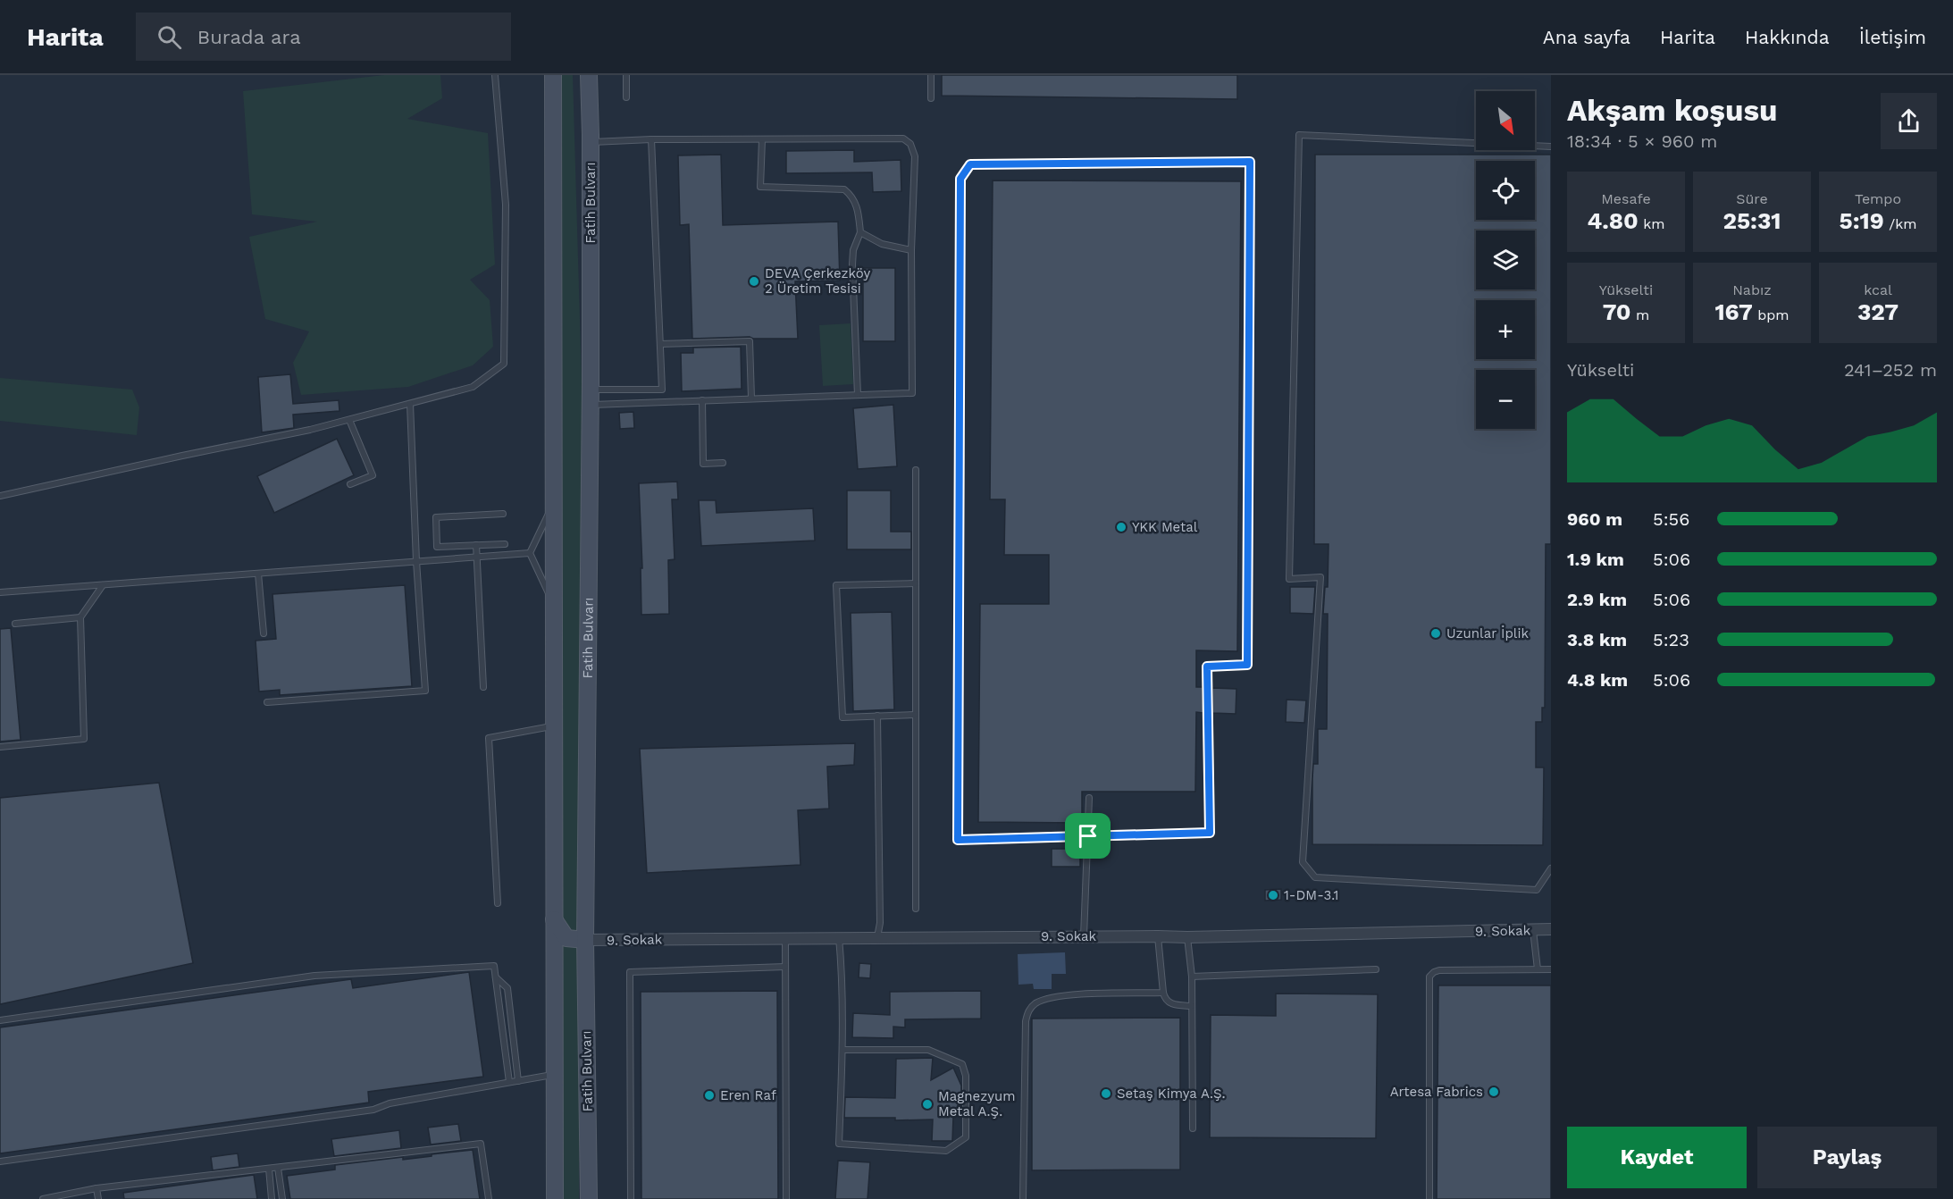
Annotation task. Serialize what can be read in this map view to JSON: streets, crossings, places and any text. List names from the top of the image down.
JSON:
{
  "streets": {
    "main road": ["Fatih Bulvarı"],
    "street": ["9. Sokak"]
  },
  "crossings": [
    ["Fatih Bulvarı", "9. Sokak"]
  ],
  "places": [
    "DEVA Çerkezköy 2 Üretim Tesisi",
    "YKK Metal",
    "Uzunlar İplik",
    "1-DM-3.1",
    "Artesa Fabrics",
    "Setaş Kimya A.Ş.",
    "Eren Raf",
    "Magnezyum Metal A.Ş."
  ],
  "north": "bottom right",
  "page": {
    "header": "Harita",
    "search": "Burada ara",
    "nav": [
      "Ana sayfa",
      "Harita",
      "Hakkında",
      "İletişim"
    ],
    "heading": ["Akşam koşusu", "18:34 · 5 × 960 m"],
    "map_buttons": ["+", "−"],
    "stats": [
      ["Mesafe", "4.80 km"],
      ["Süre", "25:31"],
      ["Tempo", "5:19 /km"],
      ["Yükselti", "70 m"],
      ["Nabız", "167 bpm"],
      ["kcal", "327"]
    ],
    "chart": ["Yükselti", "241–252 m"],
    "list": [
      {
        "name": "960 m",
        "note": "5:56"
      },
      {
        "name": "1.9 km",
        "note": "5:06"
      },
      {
        "name": "2.9 km",
        "note": "5:06"
      },
      {
        "name": "3.8 km",
        "note": "5:23"
      },
      {
        "name": "4.8 km",
        "note": "5:06"
      }
    ],
    "buttons": ["Kaydet", "Paylaş"]
  }
}
